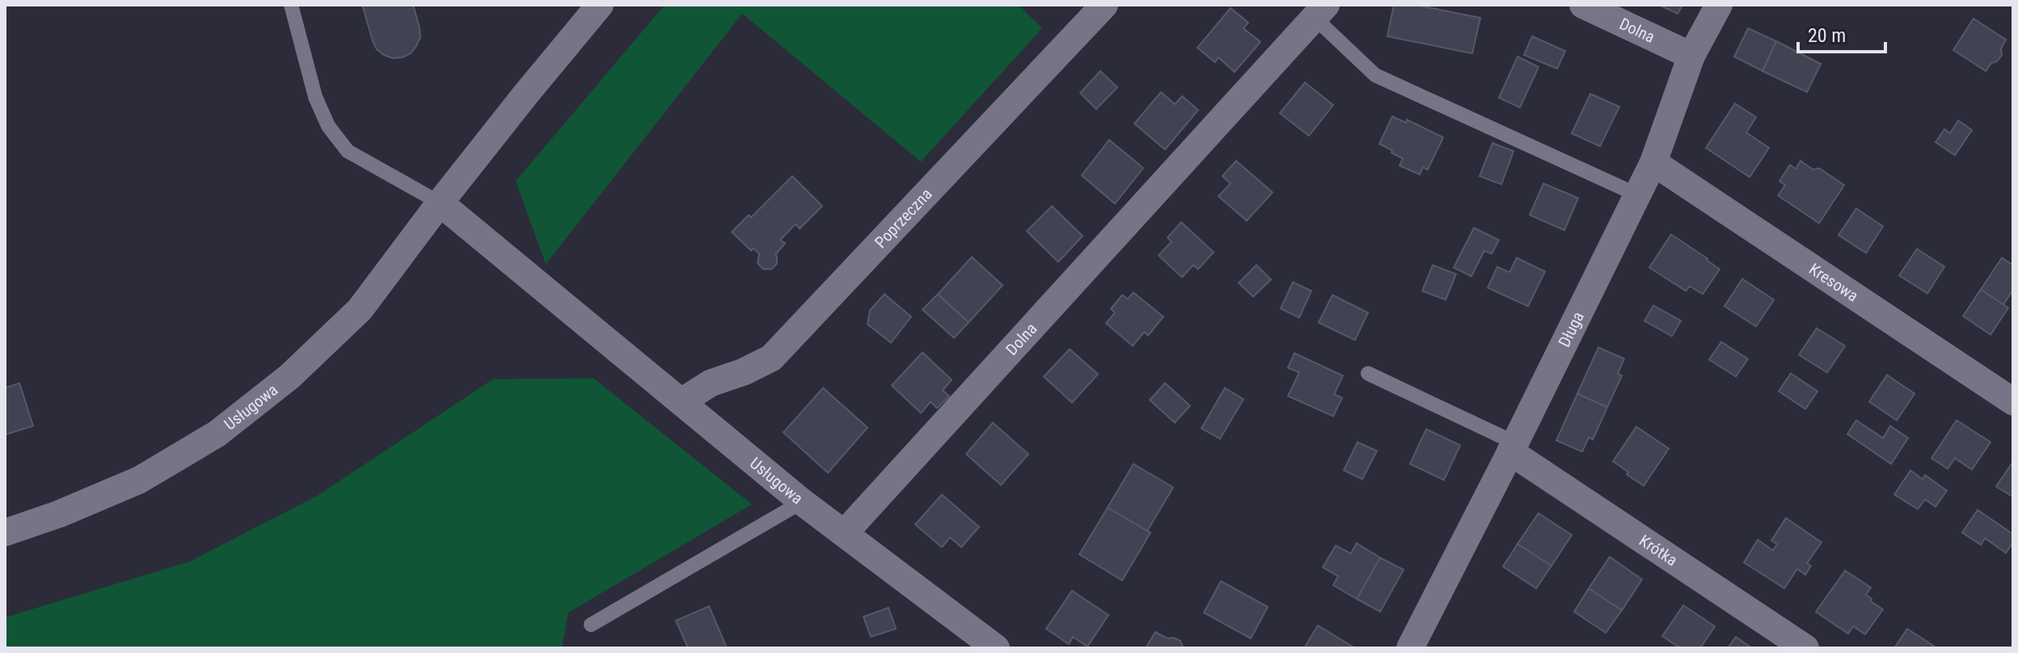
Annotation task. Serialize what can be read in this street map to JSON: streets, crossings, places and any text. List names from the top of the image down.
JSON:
{
  "streets": {
    "street": [
      "Dolna",
      "Poprzeczna",
      "Kresowa",
      "Długa",
      "Usługowa",
      "Krótka"
    ]
  },
  "crossings": [
    ["Dolna", "Długa"],
    ["Dolna", "Usługowa"],
    ["Poprzeczna", "Usługowa"],
    ["Kresowa", "Długa"],
    ["Długa", "Krótka"]
  ],
  "scale_bar": "20 m"
}
